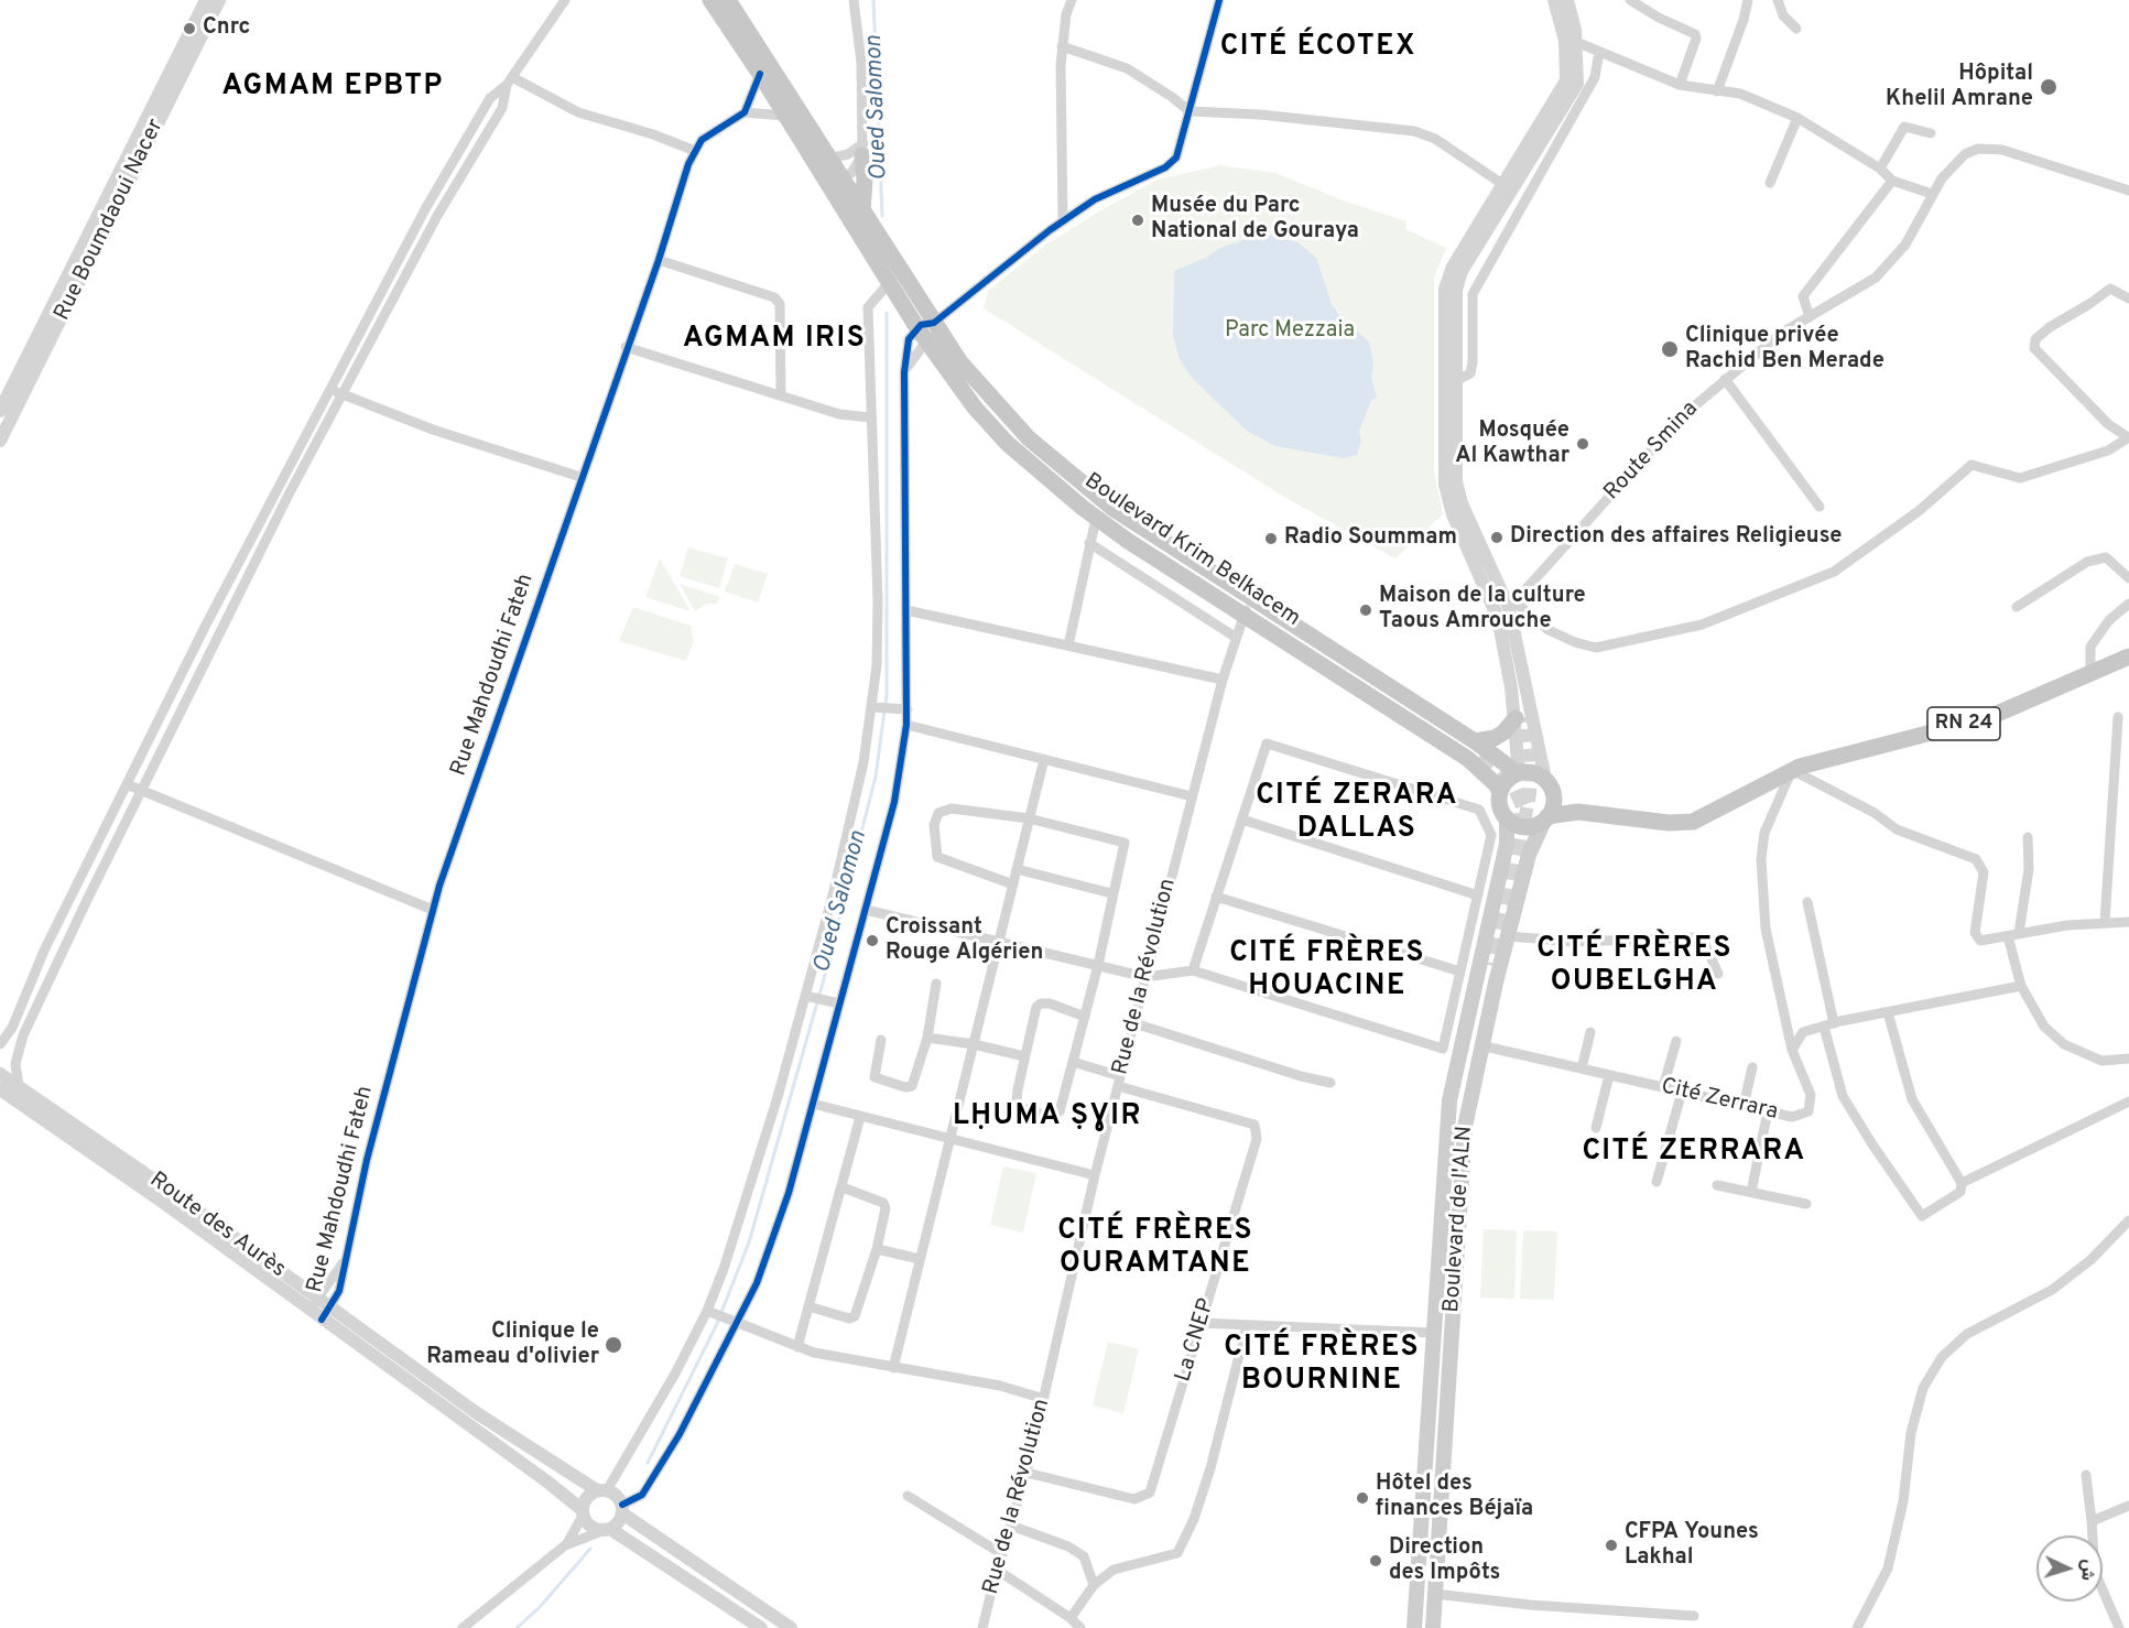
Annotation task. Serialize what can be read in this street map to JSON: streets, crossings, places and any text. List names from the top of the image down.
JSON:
{
  "streets": {
    "main road": ["Boulevard Krim Belkacem", "RN 24", "Boulevard de l'ALN"],
    "street": [
      "Rue Boumdaoui Nacer",
      "Route Smina",
      "Rue Mahdoudhi Fateh",
      "Rue de la Révolution",
      "Cité Zerrara",
      "Route des Aurès",
      "La CNEP"
    ]
  },
  "crossings": [
    ["Boulevard Krim Belkacem", "RN 24"],
    ["Boulevard Krim Belkacem", "Rue de la Révolution"],
    ["Boulevard Krim Belkacem", "Boulevard de l'ALN"],
    ["Rue Mahdoudhi Fateh", "Route des Aurès"],
    ["RN 24", "Boulevard de l'ALN"],
    ["Rue de la Révolution", "La CNEP"],
    ["Cité Zerrara", "Boulevard de l'ALN"]
  ],
  "districts": [
    "CITÉ ÉCOTEX",
    "AGMAM EPBTP",
    "AGMAM IRIS",
    "CITÉ ZERARA DALLAS",
    "CITÉ FRÈRES OUBELGHA",
    "CITÉ FRÈRES HOUACINE",
    "LḤUMA ṢƔIR",
    "CITÉ ZERRARA",
    "CITÉ FRÈRES OURAMTANE",
    "CITÉ FRÈRES BOURNINE"
  ],
  "water": ["Oued Salomon"],
  "parks": ["Parc Mezzaia"],
  "places": [
    "Cnrc",
    "Hôpital Khelil Amrane",
    "Musée du Parc National de Gouraya",
    "Clinique privée Rachid Ben Merade",
    "Mosquée Al Kawthar",
    "Direction des affaires Religieuse",
    "Radio Soummam",
    "Maison de la culture Taous Amrouche",
    "Croissant Rouge Algérien",
    "Clinique le Rameau d'olivier",
    "Hôtel des finances Béjaïa",
    "CFPA Younes Lakhal",
    "Direction des Impôts"
  ],
  "north": "right"
}
